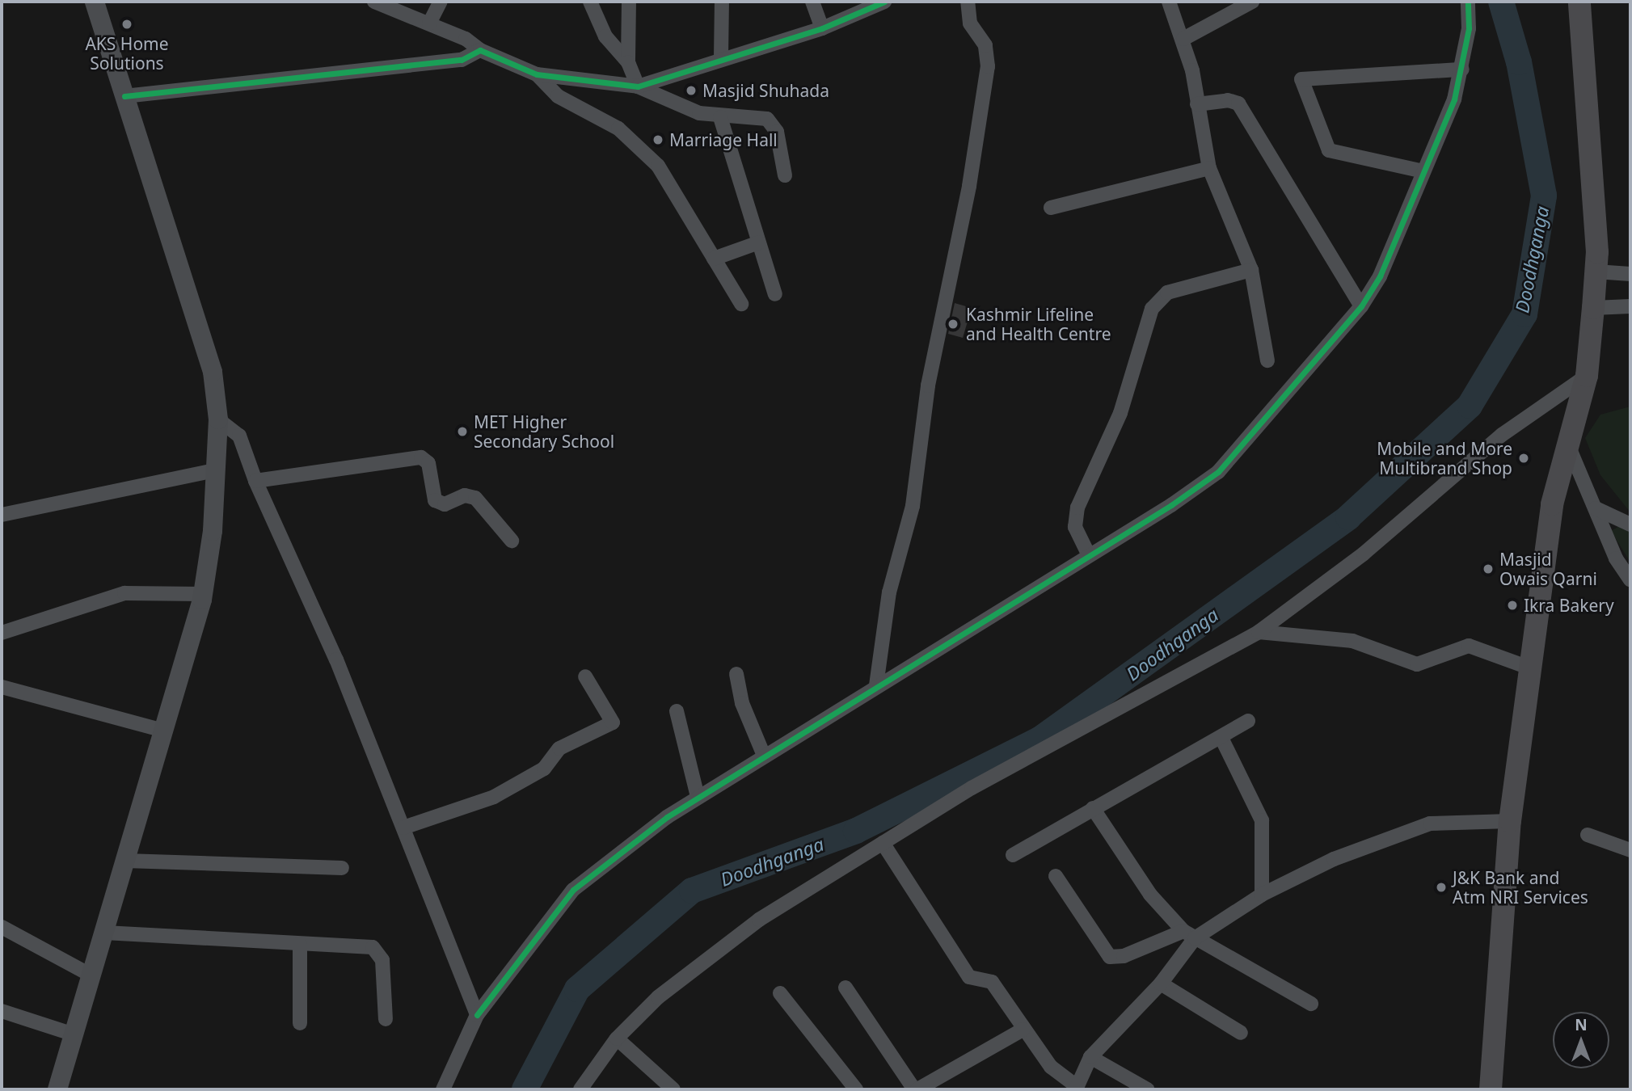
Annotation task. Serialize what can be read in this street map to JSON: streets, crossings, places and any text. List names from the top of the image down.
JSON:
{
  "water": ["Doodhganga"],
  "places": [
    "AKS Home Solutions",
    "Masjid Shuhada",
    "Marriage Hall",
    "Kashmir Lifeline and Health Centre",
    "MET Higher Secondary School",
    "Mobile and More Multibrand Shop",
    "Masjid Owais Qarni",
    "Ikra Bakery",
    "J&K Bank and Atm NRI Services"
  ],
  "north": "top"
}
